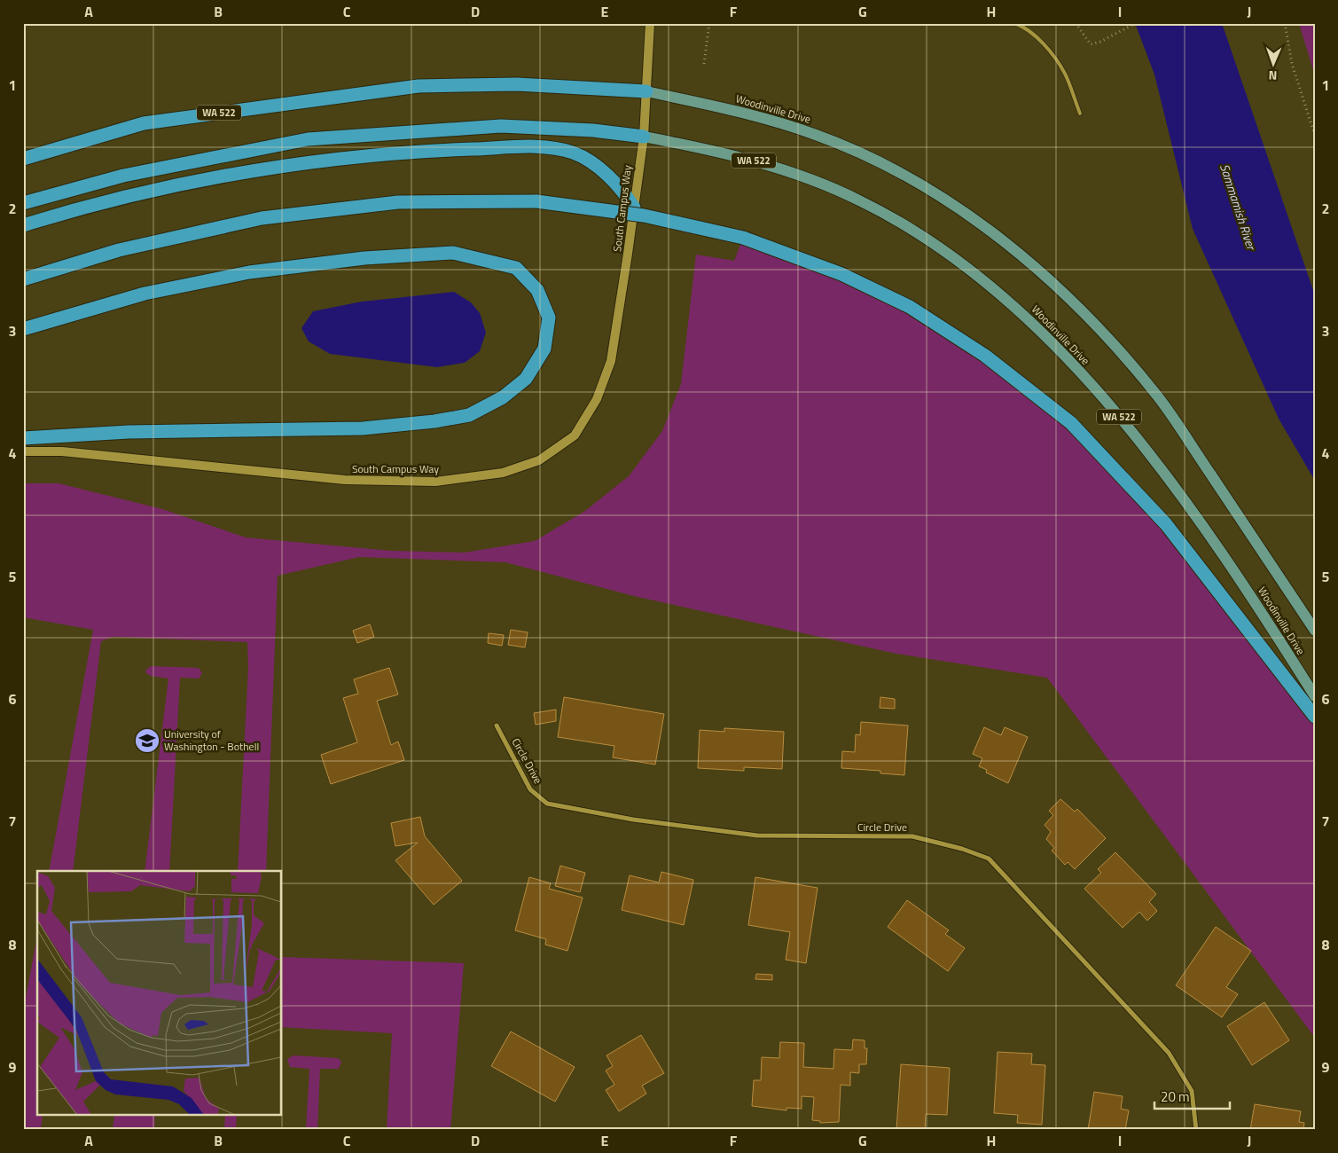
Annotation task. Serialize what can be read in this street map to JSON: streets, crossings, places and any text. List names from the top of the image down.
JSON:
{
  "streets": {
    "highway": ["WA 522"],
    "main road": ["Woodinville Drive"],
    "street": ["South Campus Way", "Circle Drive"]
  },
  "crossings": [
    ["Woodinville Drive", "WA 522"],
    ["Woodinville Drive", "South Campus Way"],
    ["WA 522", "South Campus Way"]
  ],
  "water": ["Sammamish River"],
  "places": {
    "school or university": ["University of Washington - Bothell"]
  },
  "scale_bar": "20 m",
  "north": "bottom",
  "grid": {
    "columns": [
      "A",
      "B",
      "C",
      "D",
      "E",
      "F",
      "G",
      "H",
      "I",
      "J"
    ],
    "rows": [
      "1",
      "2",
      "3",
      "4",
      "5",
      "6",
      "7",
      "8",
      "9"
    ]
  }
}
